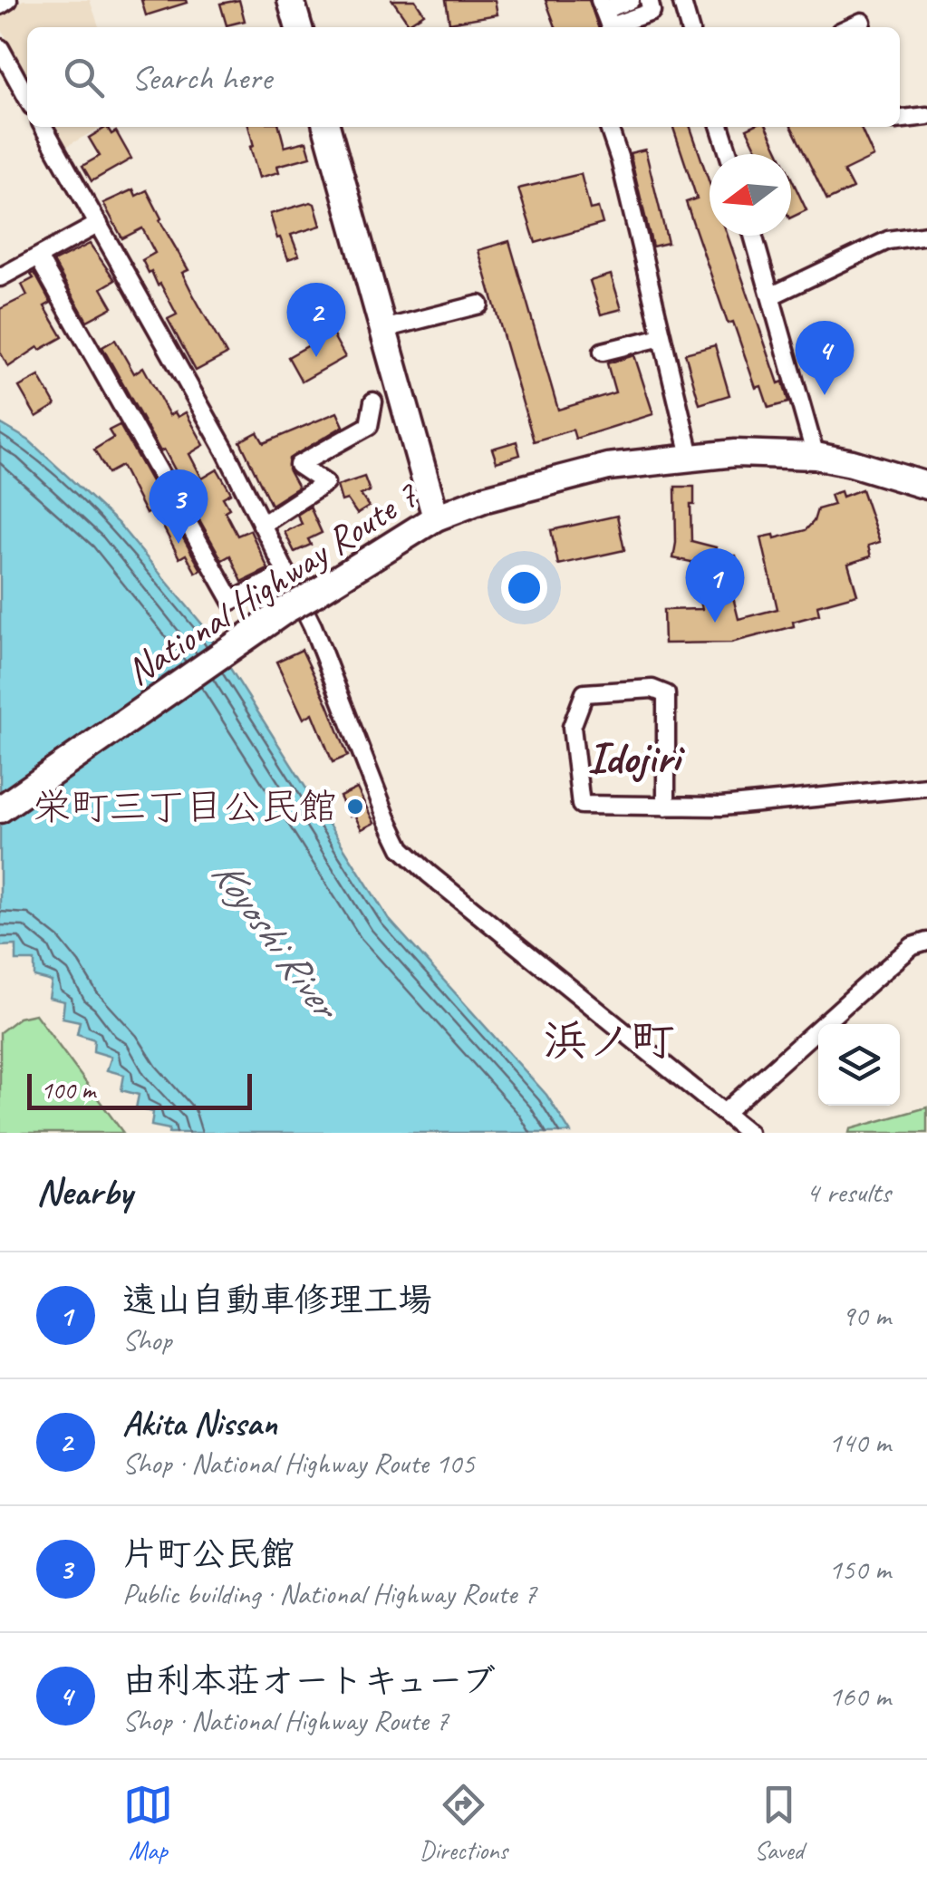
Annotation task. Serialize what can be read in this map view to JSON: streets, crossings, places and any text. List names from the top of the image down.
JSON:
{
  "streets": {
    "highway": ["National Highway Route 7"]
  },
  "districts": ["Idojiri", "浜ノ町"],
  "water": ["Koyoshi River"],
  "places": ["栄町三丁目公民館"],
  "scale_bar": "100 m",
  "north": "left",
  "page": {
    "search": "Search here",
    "pins": [
      "2",
      "4",
      "3",
      "1"
    ],
    "scale": "100 m",
    "heading": ["Nearby", "4 results"],
    "list": [
      {
        "mark": "1",
        "name": "遠山自動車修理工場",
        "note": "Shop",
        "value": "90 m"
      },
      {
        "mark": "2",
        "name": "Akita Nissan",
        "note": "Shop · National Highway Route 105",
        "value": "140 m"
      },
      {
        "mark": "3",
        "name": "片町公民館",
        "note": "Public building · National Highway Route 7",
        "value": "150 m"
      },
      {
        "mark": "4",
        "name": "由利本荘オートキューブ",
        "note": "Shop · National Highway Route 7",
        "value": "160 m"
      }
    ],
    "nav": ["Map", "Directions", "Saved"]
  }
}
